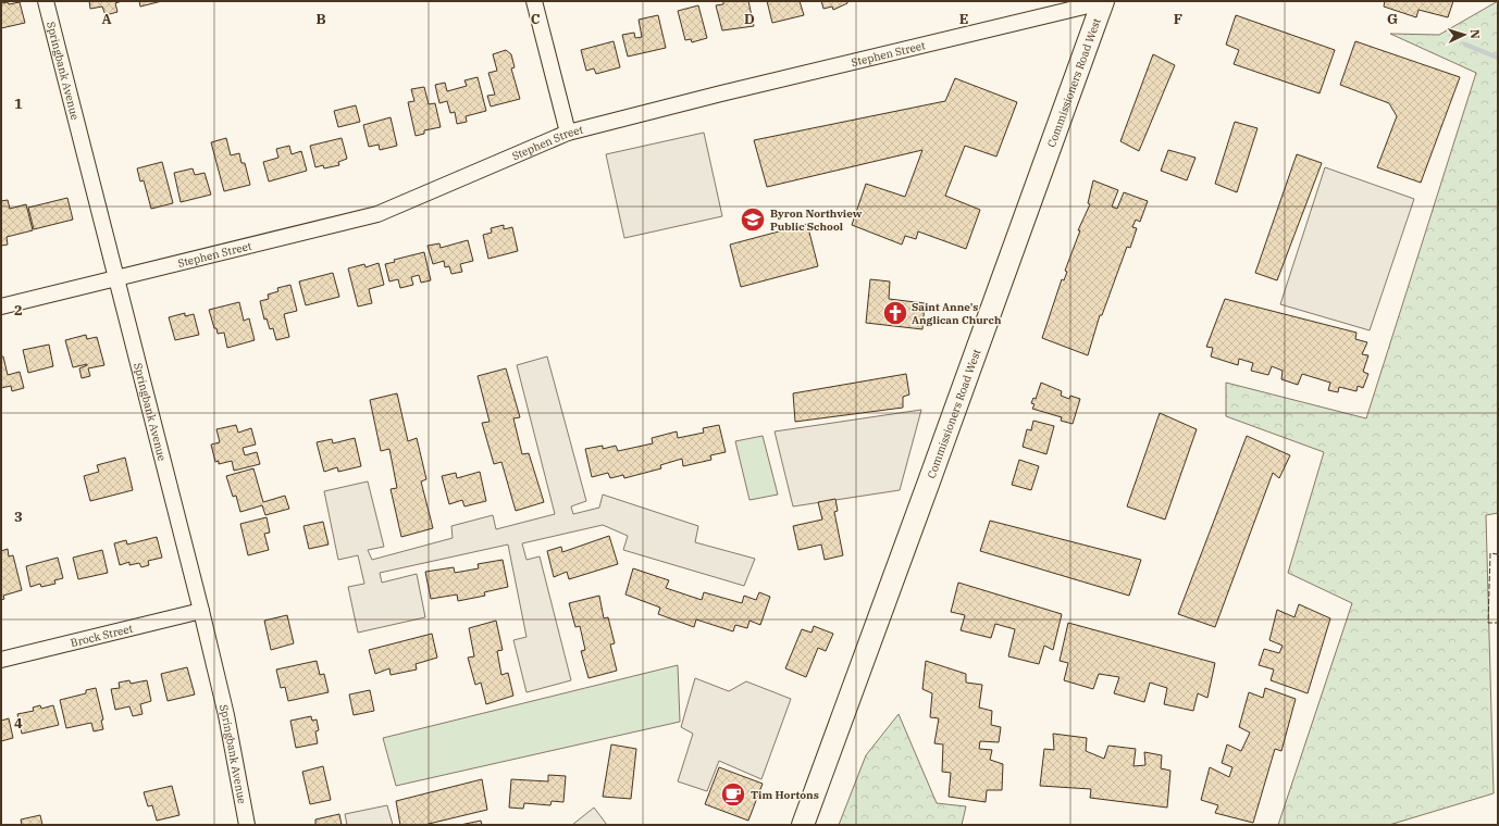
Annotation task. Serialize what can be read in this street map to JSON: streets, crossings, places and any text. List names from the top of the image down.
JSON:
{
  "streets": {
    "main road": ["Commissioners Road West"],
    "street": ["Stephen Street", "Springbank Avenue", "Brock Street"]
  },
  "crossings": [
    ["Stephen Street", "Springbank Avenue"],
    ["Stephen Street", "Commissioners Road West"],
    ["Springbank Avenue", "Brock Street"]
  ],
  "places": {
    "school or university": ["Byron Northview Public School"],
    "church": ["Saint Anne's Anglican Church"],
    "cafe": ["Tim Hortons"]
  },
  "north": "right",
  "grid": {
    "columns": [
      "A",
      "B",
      "C",
      "D",
      "E",
      "F",
      "G"
    ],
    "rows": [
      "1",
      "2",
      "3",
      "4"
    ]
  }
}
